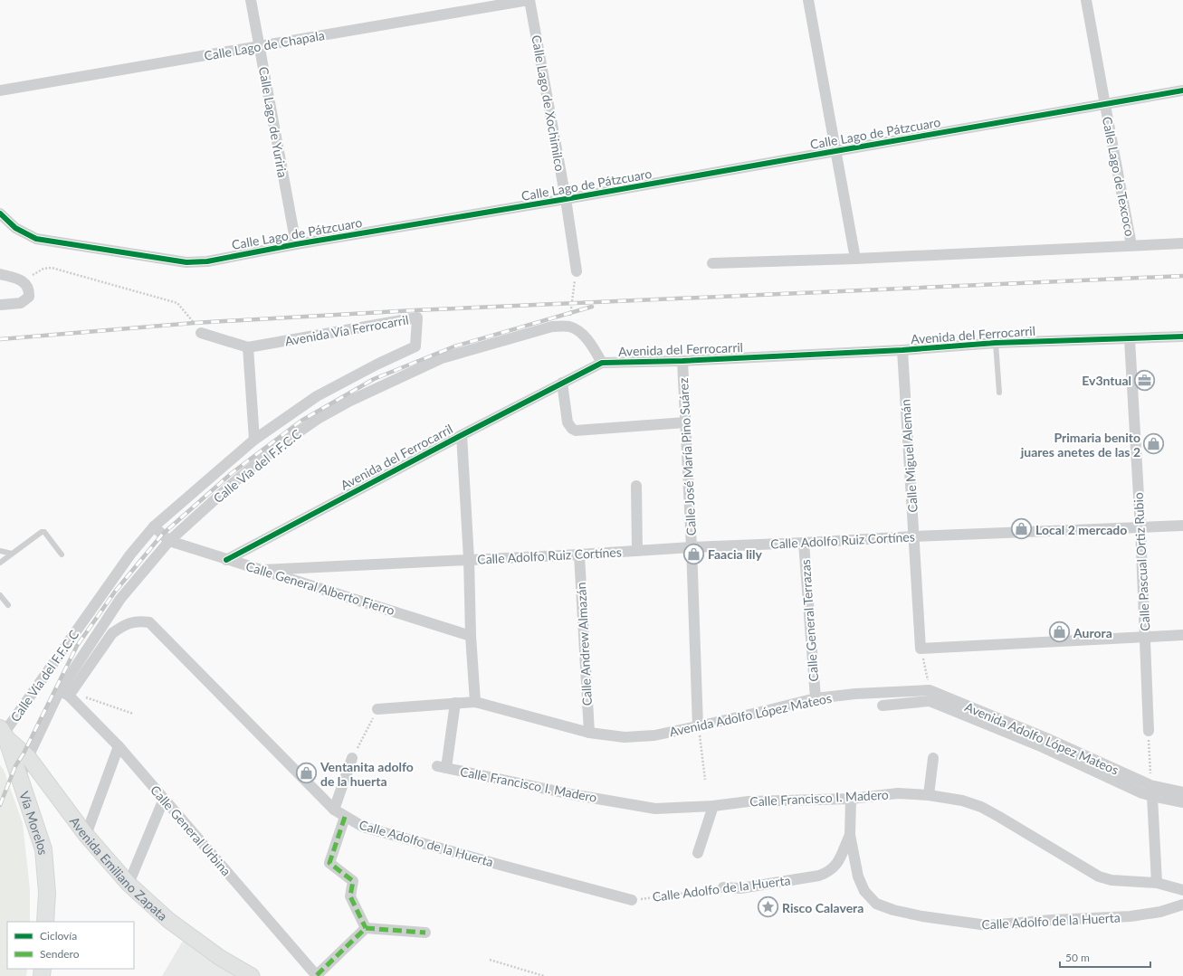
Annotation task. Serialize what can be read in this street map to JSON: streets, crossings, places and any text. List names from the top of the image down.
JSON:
{
  "streets": {
    "main road": ["Vía Morelos", "Avenida Emiliano Zapata"],
    "street": [
      "Calle Lago de Chapala",
      "Calle Lago de Xochimilco",
      "Calle Lago de Yuriria",
      "Calle Lago de Pátzcuaro",
      "Calle Lago de Texcoco",
      "Avenida Vía Ferrocarril",
      "Avenida del Ferrocarril",
      "Calle Miguel Alemán",
      "Calle José María Pino Suárez",
      "Calle Vía del F.F.C.C",
      "Calle Adolfo Ruiz Cortínes",
      "Calle Pascual Ortiz Rubio",
      "Calle General Alberto Fierro",
      "Calle General Terrazas",
      "Calle Andrew Almazán",
      "Avenida Adolfo López Mateos",
      "Calle Francisco I. Madero",
      "Calle General Urbina",
      "Calle Adolfo de la Huerta"
    ]
  },
  "crossings": [
    ["Calle Lago de Chapala", "Calle Lago de Xochimilco"],
    ["Calle Lago de Chapala", "Calle Lago de Yuriria"],
    ["Calle Lago de Xochimilco", "Calle Lago de Pátzcuaro"],
    ["Calle Lago de Yuriria", "Calle Lago de Pátzcuaro"],
    ["Calle Lago de Pátzcuaro", "Calle Lago de Texcoco"],
    ["Avenida Vía Ferrocarril", "Calle Vía del F.F.C.C"],
    ["Avenida del Ferrocarril", "Calle Miguel Alemán"],
    ["Avenida del Ferrocarril", "Calle José María Pino Suárez"],
    ["Avenida del Ferrocarril", "Calle Pascual Ortiz Rubio"],
    ["Avenida del Ferrocarril", "Calle General Alberto Fierro"],
    ["Calle Miguel Alemán", "Calle Adolfo Ruiz Cortínes"],
    ["Calle José María Pino Suárez", "Calle Adolfo Ruiz Cortínes"],
    ["Calle José María Pino Suárez", "Avenida Adolfo López Mateos"],
    ["Calle Vía del F.F.C.C", "Calle General Alberto Fierro"],
    ["Calle Vía del F.F.C.C", "Vía Morelos"],
    ["Calle Vía del F.F.C.C", "Calle General Urbina"],
    ["Calle Vía del F.F.C.C", "Calle Adolfo de la Huerta"],
    ["Calle Vía del F.F.C.C", "Avenida Emiliano Zapata"],
    ["Calle Adolfo Ruiz Cortínes", "Calle Pascual Ortiz Rubio"],
    ["Calle Adolfo Ruiz Cortínes", "Calle General Alberto Fierro"],
    ["Calle Adolfo Ruiz Cortínes", "Calle General Terrazas"],
    ["Calle Adolfo Ruiz Cortínes", "Calle Andrew Almazán"],
    ["Calle General Terrazas", "Avenida Adolfo López Mateos"],
    ["Calle Andrew Almazán", "Avenida Adolfo López Mateos"],
    ["Avenida Adolfo López Mateos", "Calle Francisco I. Madero"],
    ["Vía Morelos", "Avenida Emiliano Zapata"],
    ["Calle General Urbina", "Calle Adolfo de la Huerta"]
  ],
  "places": {
    "office": ["Ev3ntual"],
    "shop": [
      "Primaria benito juares anetes de las 2",
      "Local 2 mercado",
      "Faacia lily",
      "Aurora",
      "Ventanita adolfo de la huerta"
    ],
    "place": ["Risco Calavera"]
  },
  "legend": ["Ciclovía", "Sendero"],
  "scale_bar": "50 m"
}
